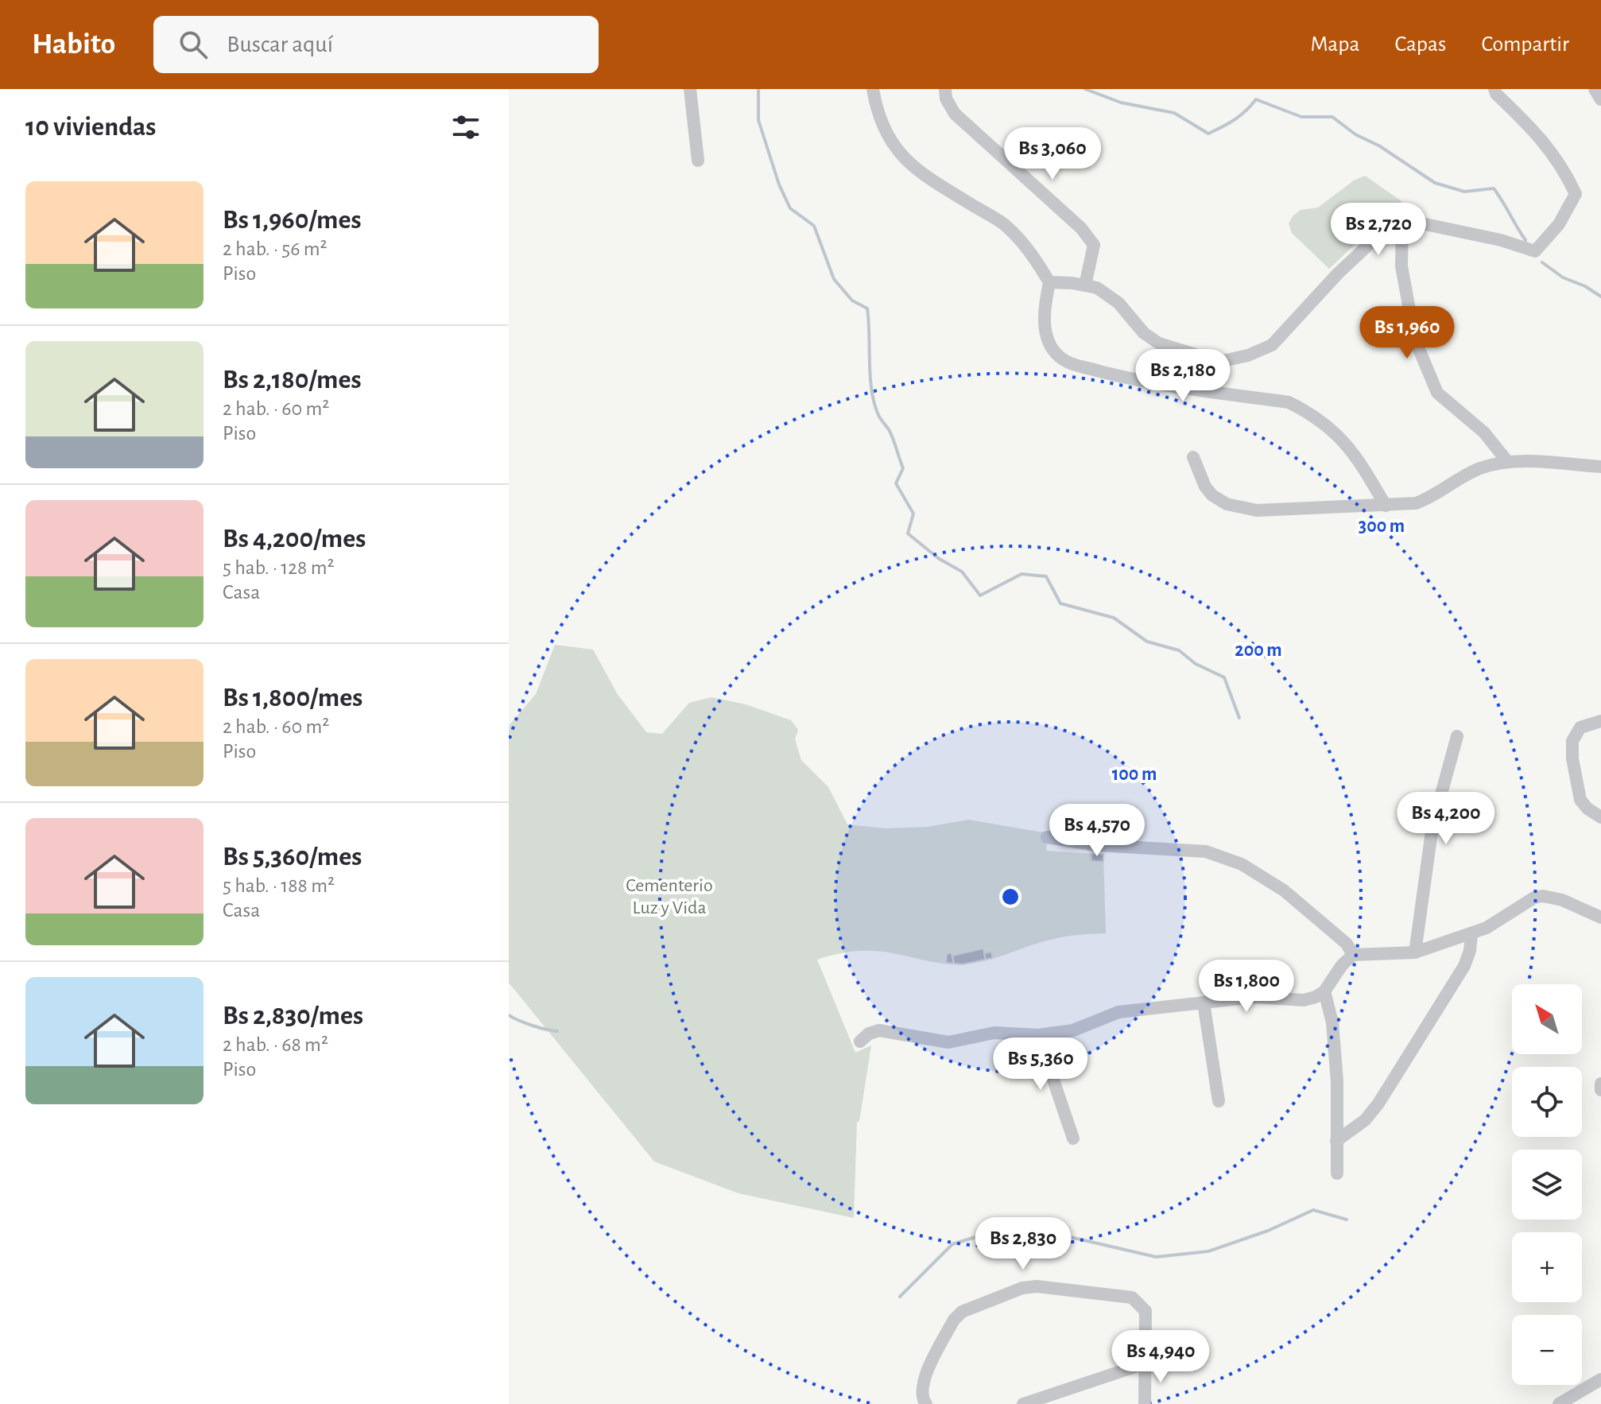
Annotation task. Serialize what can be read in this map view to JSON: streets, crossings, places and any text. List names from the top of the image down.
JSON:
{
  "parks": ["Cementerio Luz y Vida"],
  "north": "top left",
  "page": {
    "header": "Habito",
    "search": "Buscar aquí",
    "nav": ["Mapa", "Capas", "Compartir"],
    "heading": "10 viviendas",
    "price": [
      "Bs 3,060",
      "Bs 2,720",
      "Bs 1,960",
      "Bs 2,180",
      "Bs 4,200",
      "Bs 4,570",
      "Bs 1,800",
      "Bs 5,360",
      "Bs 2,830",
      "Bs 4,940"
    ],
    "list": [
      {
        "name": "Bs 1,960/mes",
        "note": "2 hab. · 56 m² · Piso"
      },
      {
        "name": "Bs 2,180/mes",
        "note": "2 hab. · 60 m² · Piso"
      },
      {
        "name": "Bs 4,200/mes",
        "note": "5 hab. · 128 m² · Casa"
      },
      {
        "name": "Bs 1,800/mes",
        "note": "2 hab. · 60 m² · Piso"
      },
      {
        "name": "Bs 5,360/mes",
        "note": "5 hab. · 188 m² · Casa"
      },
      {
        "name": "Bs 2,830/mes",
        "note": "2 hab. · 68 m² · Piso"
      }
    ],
    "map_buttons": ["+", "−"]
  },
  "rings": ["300 m", "200 m", "100 m"]
}
